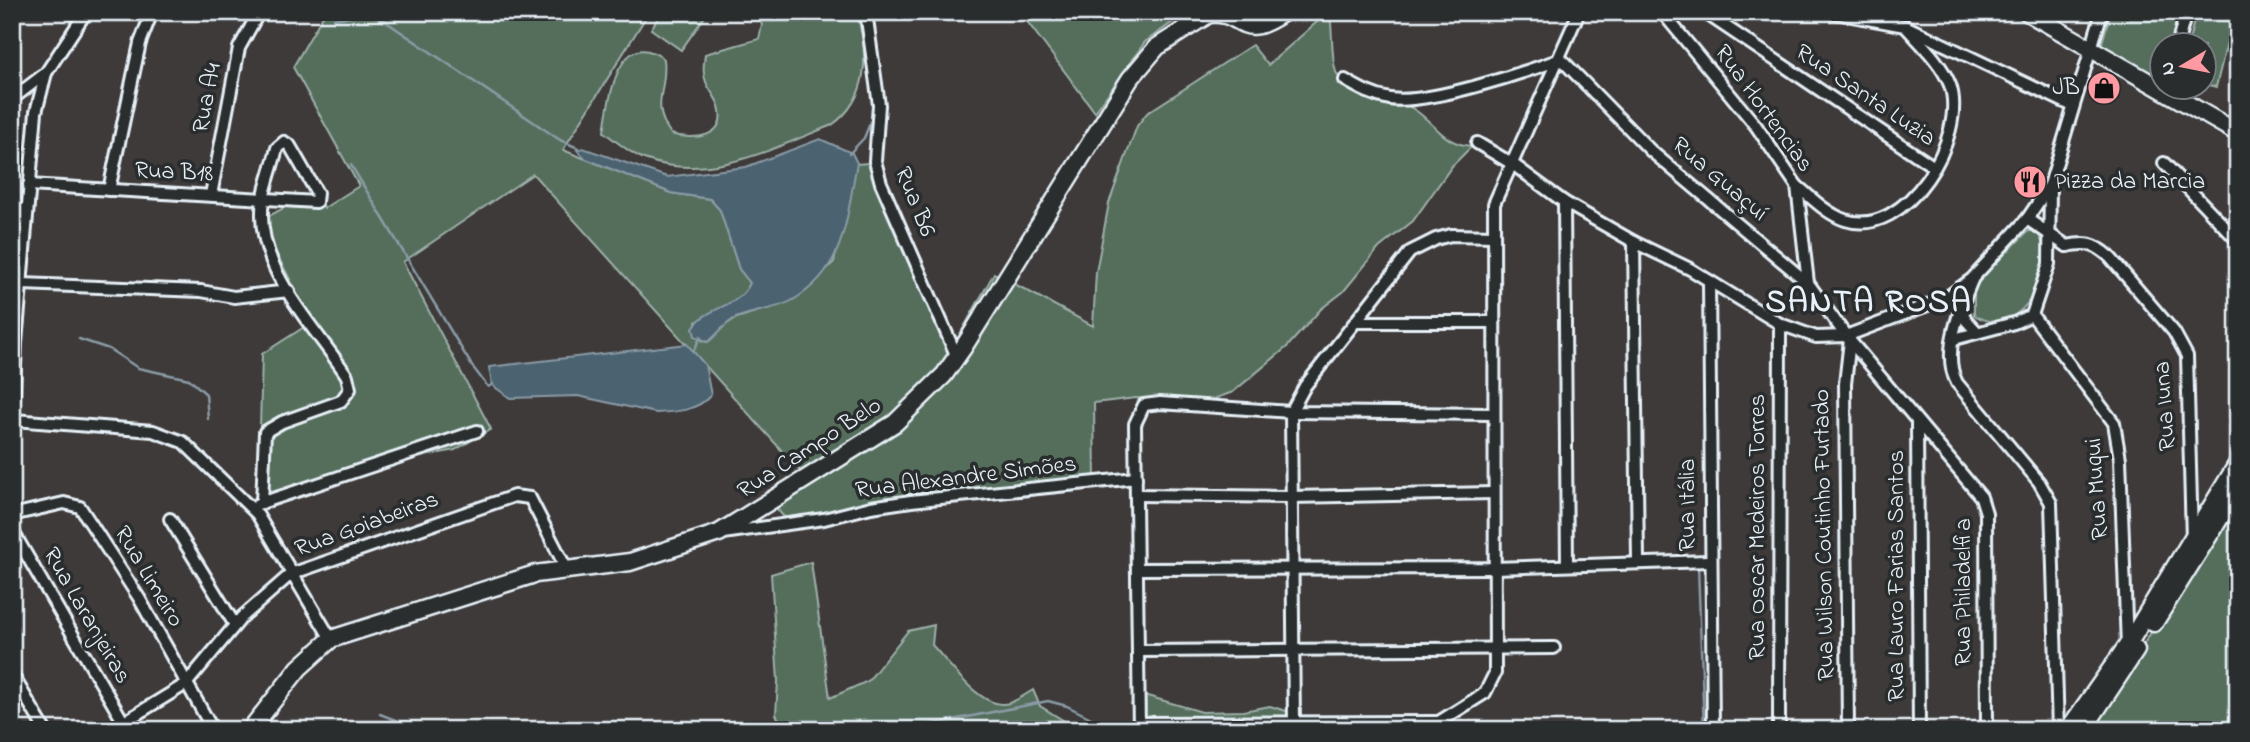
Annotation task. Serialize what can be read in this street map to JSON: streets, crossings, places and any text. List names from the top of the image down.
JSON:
{
  "streets": {
    "street": [
      "Rua Santa Luzia",
      "Rua A4",
      "Rua Hortencias",
      "Rua B18",
      "Rua Guaçuí",
      "Rua B6",
      "Rua Iuna",
      "Rua Campo Belo",
      "Rua Alexandre Simões",
      "Rua Muqui",
      "Rua Itália",
      "Rua Goiabeiras",
      "Rua Oscar Medeiros Torres",
      "Rua Wilson Coutinho Furtado",
      "Rua Lauro Farias Santos",
      "Rua Limeiro",
      "Rua Philadelfia",
      "Rua Laranjeiras"
    ]
  },
  "crossings": [
    ["Rua A4", "Rua B18"],
    ["Rua Hortencias", "Rua Guaçuí"],
    ["Rua Guaçuí", "Rua Wilson Coutinho Furtado"],
    ["Rua Guaçuí", "Rua Philadelfia"],
    ["Rua B6", "Rua Campo Belo"],
    ["Rua Campo Belo", "Rua Alexandre Simões"],
    ["Rua Campo Belo", "Rua Goiabeiras"],
    ["Rua Goiabeiras", "Rua Limeiro"],
    ["Rua Goiabeiras", "Rua Laranjeiras"],
    ["Rua Wilson Coutinho Furtado", "Rua Philadelfia"],
    ["Rua Lauro Farias Santos", "Rua Philadelfia"]
  ],
  "districts": ["SANTA ROSA"],
  "places": {
    "shop": ["JB"],
    "restaurant": ["Pizza da Marcia"]
  },
  "north": "left"
}
